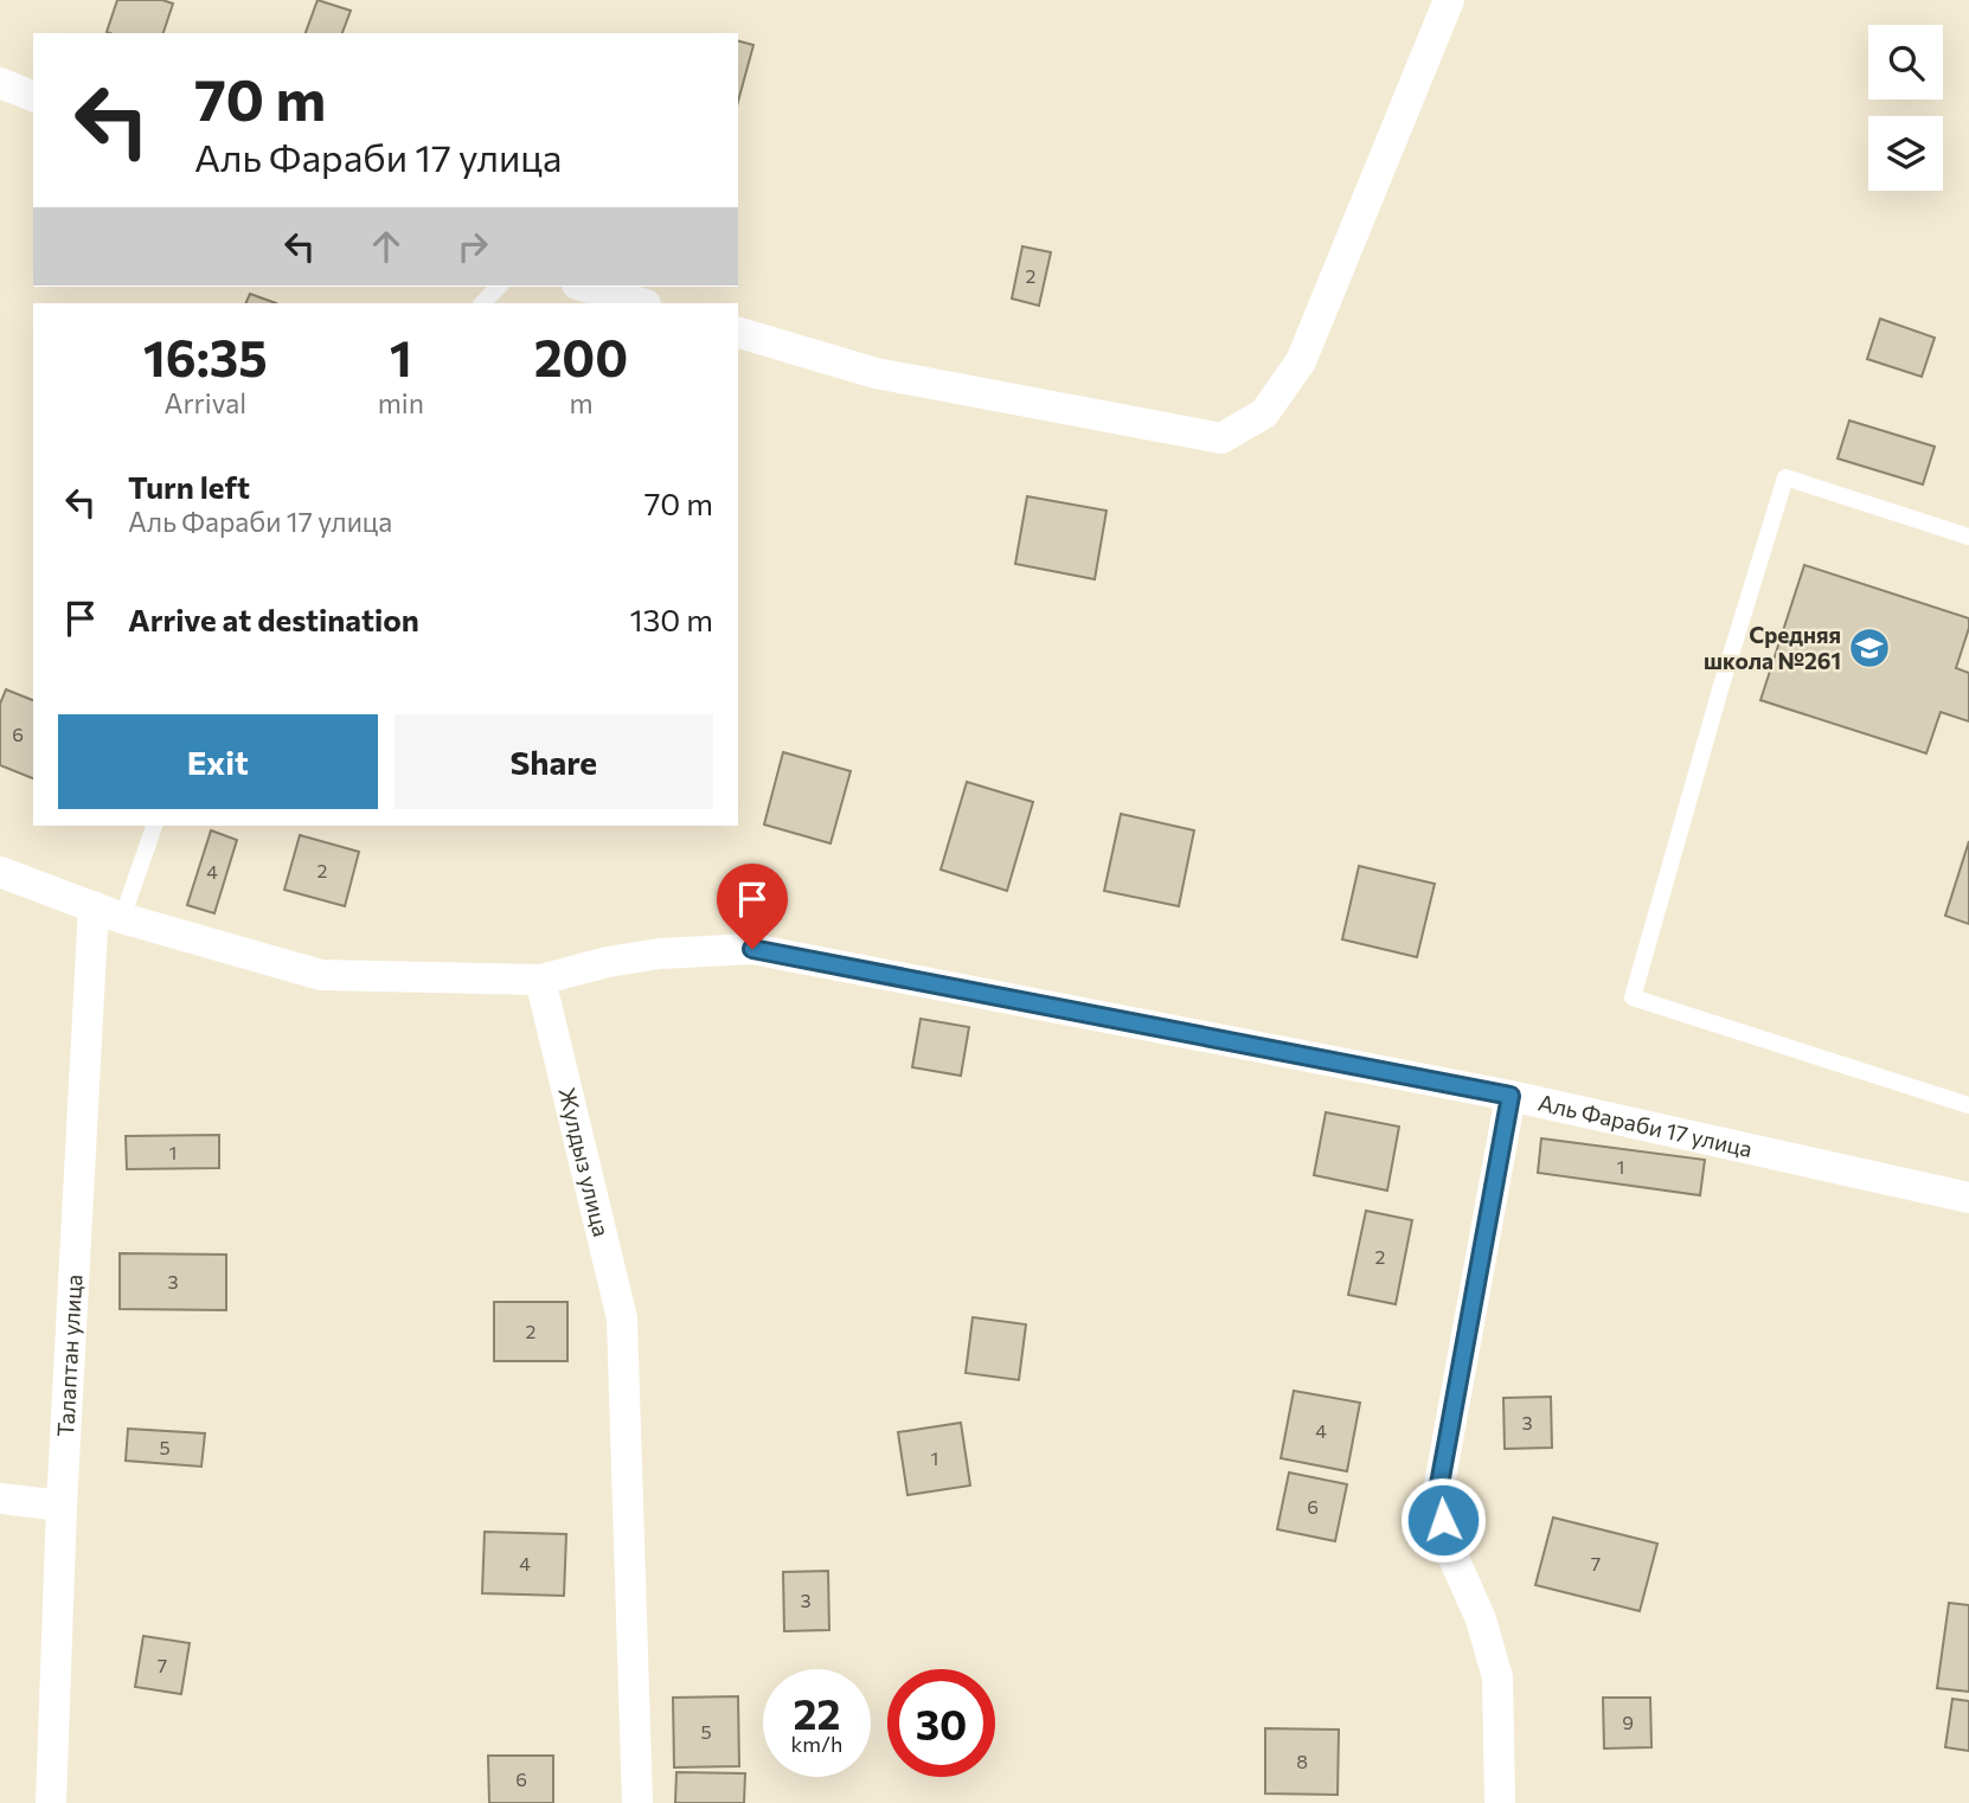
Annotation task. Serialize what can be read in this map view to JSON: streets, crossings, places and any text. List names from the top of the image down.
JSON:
{
  "streets": {
    "street": ["Аль Фараби 17 улица", "Жулдыз улица", "Талаптан улица"]
  },
  "crossings": [
    ["Аль Фараби 17 улица", "Жулдыз улица"]
  ],
  "places": {
    "school or university": ["Средняя школа №261"]
  },
  "house_numbers": [
    "2",
    "6",
    "2",
    "4",
    "1",
    "1",
    "2",
    "3",
    "2",
    "3",
    "4",
    "5",
    "1",
    "6",
    "4",
    "7",
    "3",
    "7",
    "9",
    "5",
    "8",
    "6"
  ],
  "page": {
    "turn": ["70 m", "Аль Фараби 17 улица"],
    "eta": [
      "16:35",
      "Arrival",
      "1",
      "min",
      "200",
      "m"
    ],
    "list": [
      {
        "name": "Turn left",
        "note": "Аль Фараби 17 улица",
        "value": "70 m"
      },
      {
        "name": "Arrive at destination",
        "value": "130 m"
      }
    ],
    "buttons": ["Exit", "Share"],
    "speed": "22 km/h",
    "limit": "30"
  }
}
